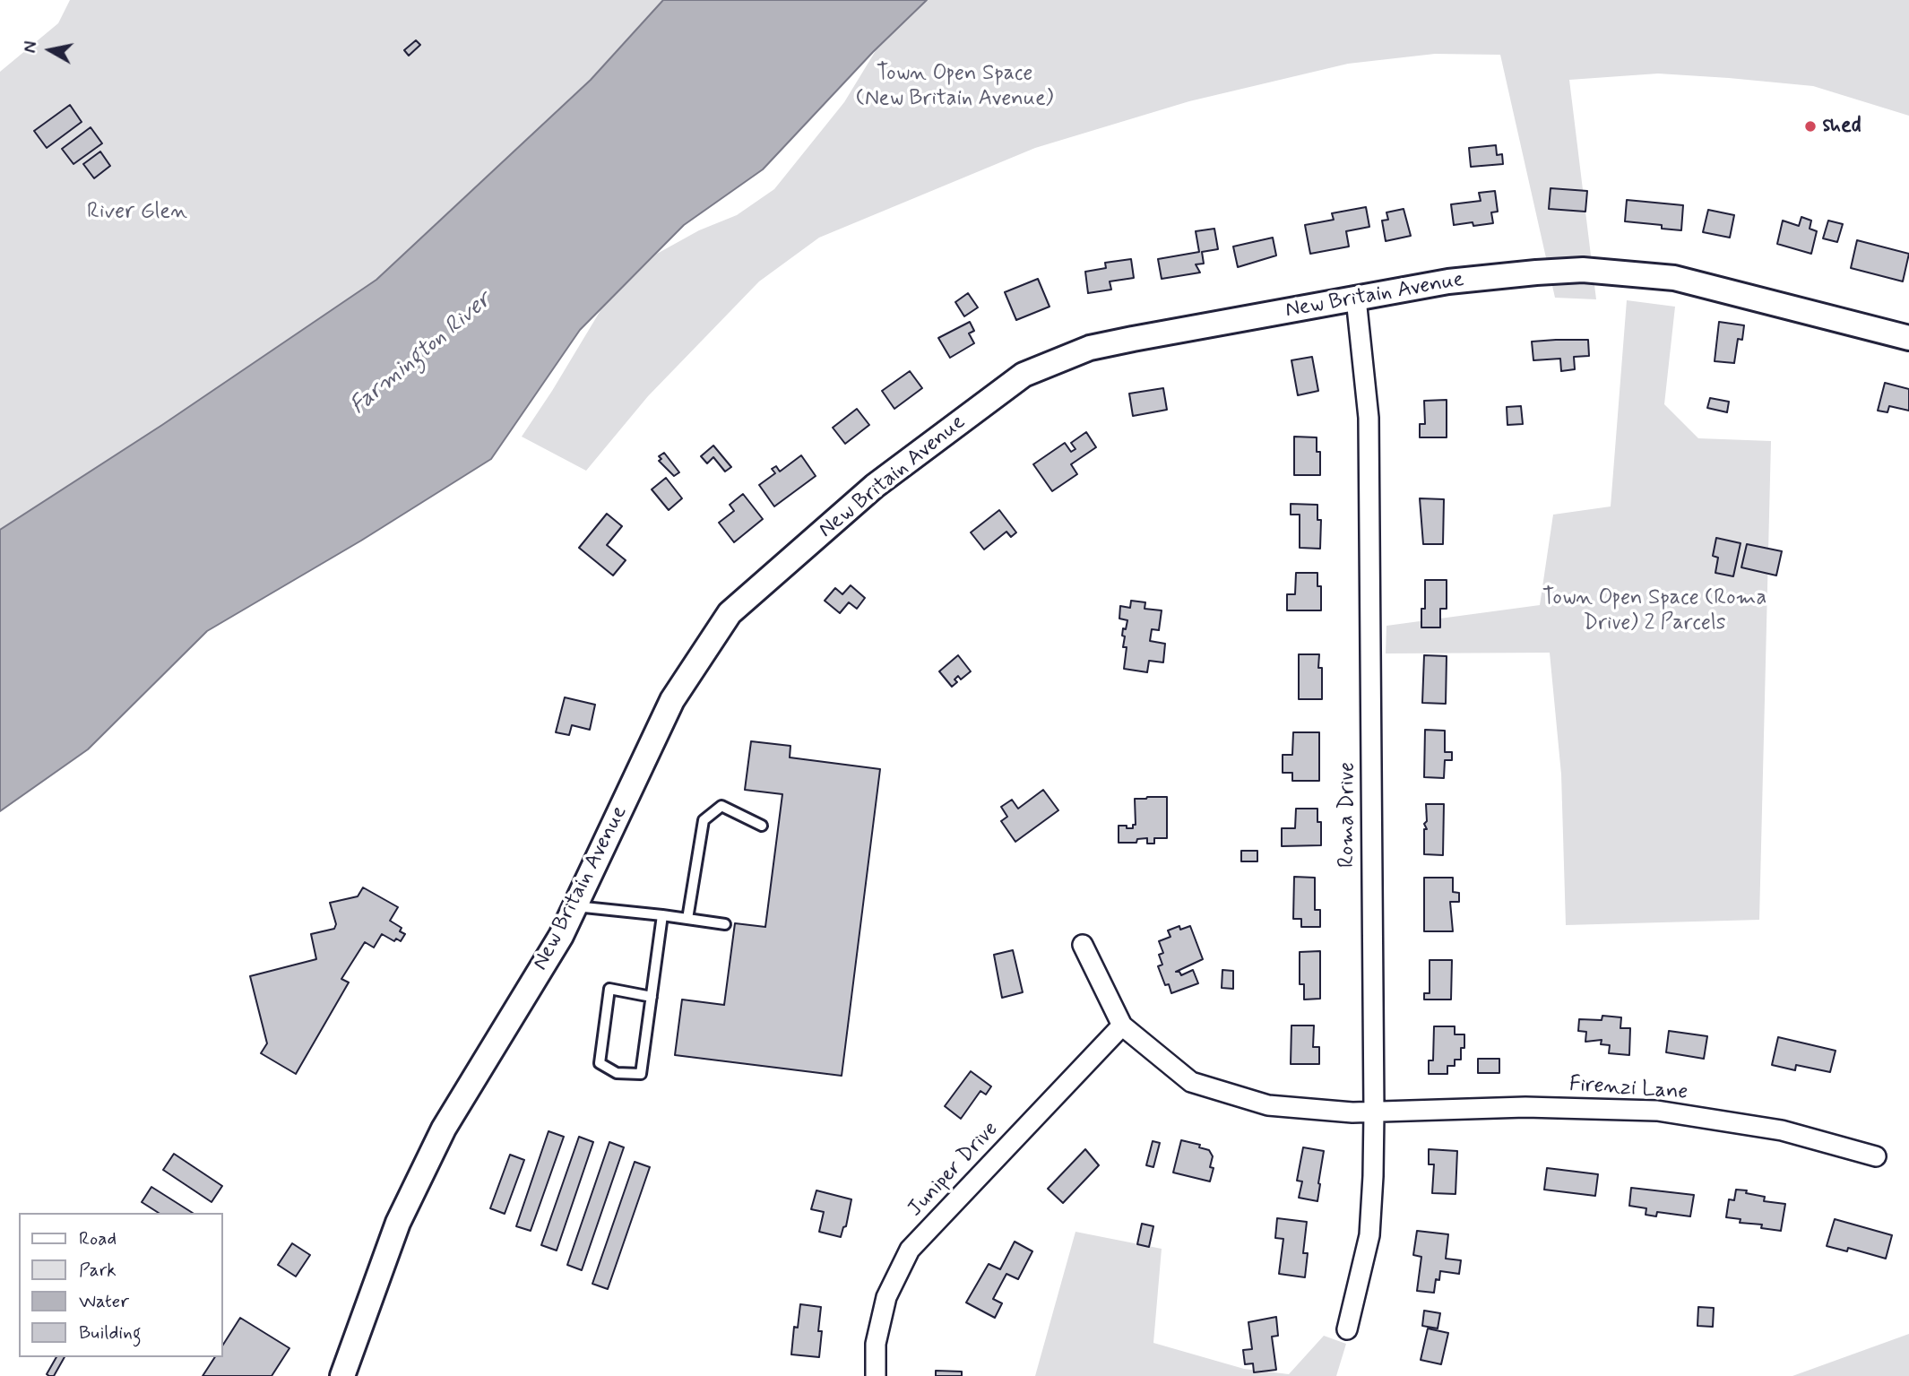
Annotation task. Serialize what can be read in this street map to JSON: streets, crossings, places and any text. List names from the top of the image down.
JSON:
{
  "streets": {
    "street": [
      "New Britain Avenue",
      "Roma Drive",
      "Firenzi Lane",
      "Juniper Drive"
    ]
  },
  "crossings": [
    ["New Britain Avenue", "Roma Drive"],
    ["Roma Drive", "Firenzi Lane"],
    ["Firenzi Lane", "Juniper Drive"]
  ],
  "water": ["Farmington River"],
  "parks": ["Town Open Space (New Britain Avenue)", "River Glen", "Town Open Space (Roma Drive) 2 Parcels"],
  "places": ["shed"],
  "legend": [
    "Road",
    "Park",
    "Water",
    "Building"
  ],
  "north": "left"
}
